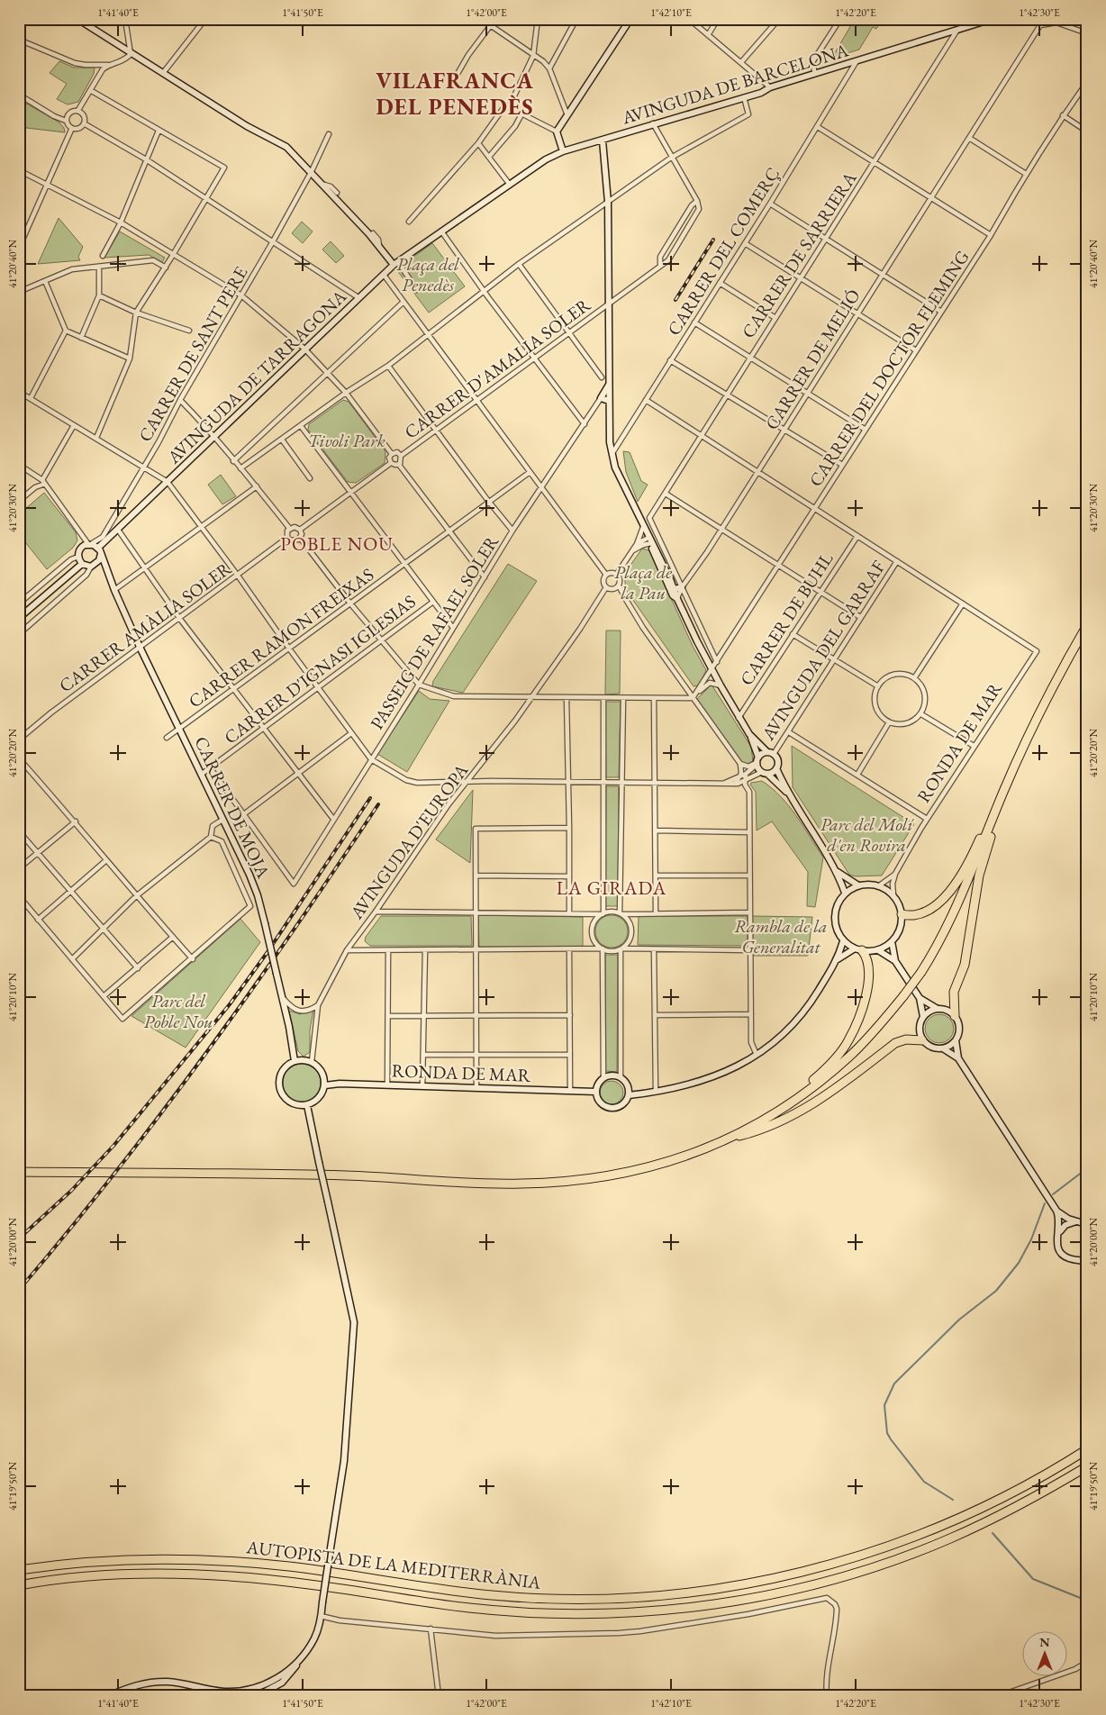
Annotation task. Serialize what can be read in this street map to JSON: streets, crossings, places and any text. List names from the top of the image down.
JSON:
{
  "streets": {
    "highway": ["AUTOPISTA DE LA MEDITERRÀNIA"],
    "street": [
      "AVINGUDA DE BARCELONA",
      "CARRER DEL COMERÇ",
      "CARRER DE SARRIERA",
      "CARRER DE SANT PERE",
      "CARRER DE MELIÓ",
      "CARRER D'AMALIA SOLER",
      "CARRER DEL DOCTOR FLEMING",
      "AVINGUDA DE TARRAGONA",
      "CARRER DE BUHL",
      "CARRER AMÀLIA SOLER",
      "PASSEIG DE RAFAEL SOLER",
      "CARRER RAMON FREIXAS",
      "AVINGUDA DEL GARRAF",
      "CARRER D'IGNASI IGLESIAS",
      "RONDA DE MAR",
      "CARRER DE MOJA",
      "AVINGUDA D'EUROPA"
    ]
  },
  "crossings": [
    ["AVINGUDA DE BARCELONA", "CARRER DEL COMERÇ"],
    ["AVINGUDA DE BARCELONA", "CARRER DE SARRIERA"],
    ["AVINGUDA DE BARCELONA", "AVINGUDA DE TARRAGONA"],
    ["CARRER DE SARRIERA", "CARRER DE MELIÓ"],
    ["CARRER DE SANT PERE", "AVINGUDA DE TARRAGONA"],
    ["CARRER DE SANT PERE", "CARRER DE MOJA"],
    ["AVINGUDA DE TARRAGONA", "CARRER DE MOJA"],
    ["CARRER AMÀLIA SOLER", "CARRER DE MOJA"],
    ["CARRER RAMON FREIXAS", "CARRER DE MOJA"],
    ["CARRER D'IGNASI IGLESIAS", "CARRER DE MOJA"],
    ["RONDA DE MAR", "CARRER DE MOJA"],
    ["RONDA DE MAR", "AVINGUDA D'EUROPA"],
    ["CARRER DE MOJA", "AVINGUDA D'EUROPA"]
  ],
  "districts": ["VILAFRANCA DEL PENEDÈS", "POBLE NOU", "LA GIRADA"],
  "parks": [
    "Plaça del Penedès",
    "Tivoli Park",
    "Plaça de la Pau",
    "Parc del Molí d'en Rovira",
    "Rambla de la Generalitat",
    "Parc del Poble Nou"
  ],
  "north": "top",
  "coordinates": [
    "1°41'40\"E",
    "1°41'50\"E",
    "1°42'00\"E",
    "1°42'10\"E",
    "1°42'20\"E",
    "1°42'30\"E",
    "41°20'40\"N",
    "41°20'30\"N",
    "41°20'20\"N",
    "41°20'10\"N",
    "41°20'00\"N",
    "41°19'50\"N"
  ]
}
